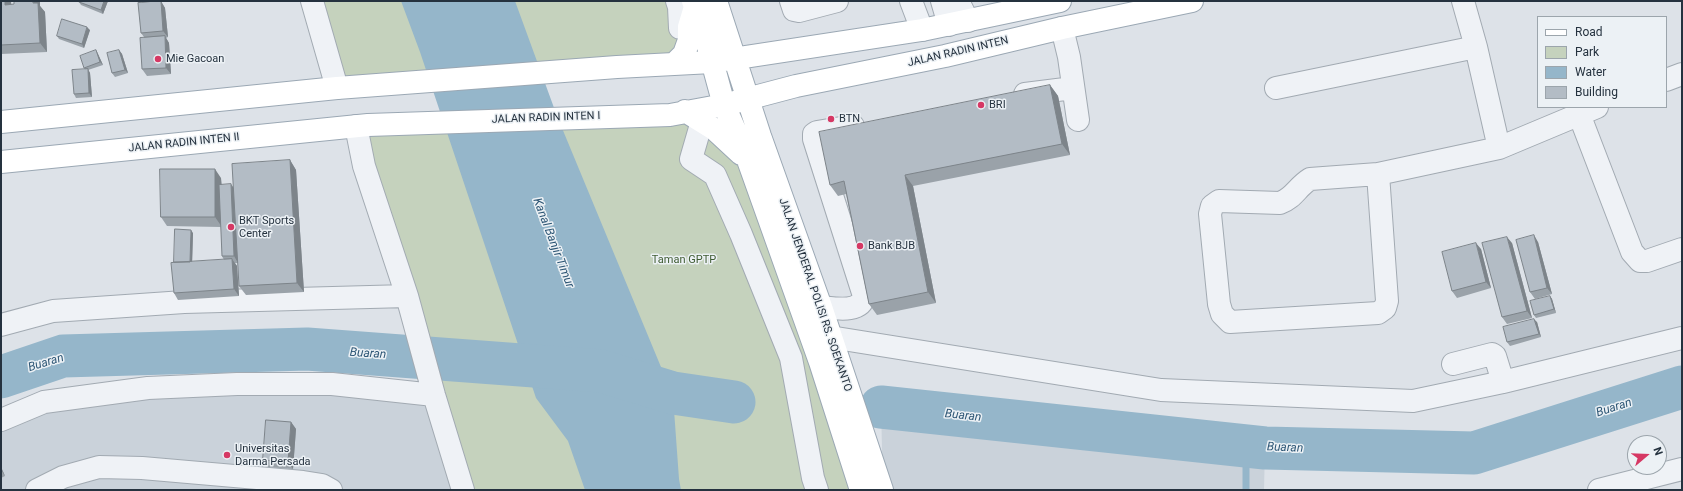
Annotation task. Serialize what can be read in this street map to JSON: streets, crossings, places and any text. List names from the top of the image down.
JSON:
{
  "streets": {
    "main road": [
      "JALAN RADIN INTEN",
      "JALAN RADIN INTEN I",
      "JALAN RADIN INTEN II",
      "JALAN JENDERAL POLISI RS. SOEKANTO"
    ]
  },
  "crossings": [
    ["JALAN RADIN INTEN", "JALAN RADIN INTEN I"],
    ["JALAN RADIN INTEN", "JALAN JENDERAL POLISI RS. SOEKANTO"],
    ["JALAN RADIN INTEN I", "JALAN RADIN INTEN II"],
    ["JALAN RADIN INTEN I", "JALAN JENDERAL POLISI RS. SOEKANTO"]
  ],
  "water": ["Kanal Banjir Timur", "Buaran"],
  "parks": ["Taman GPTP"],
  "places": [
    "Mie Gacoan",
    "BRI",
    "BTN",
    "BKT Sports Center",
    "Bank BJB",
    "Universitas Darma Persada"
  ],
  "legend": [
    "Road",
    "Park",
    "Water",
    "Building"
  ],
  "north": "right"
}
